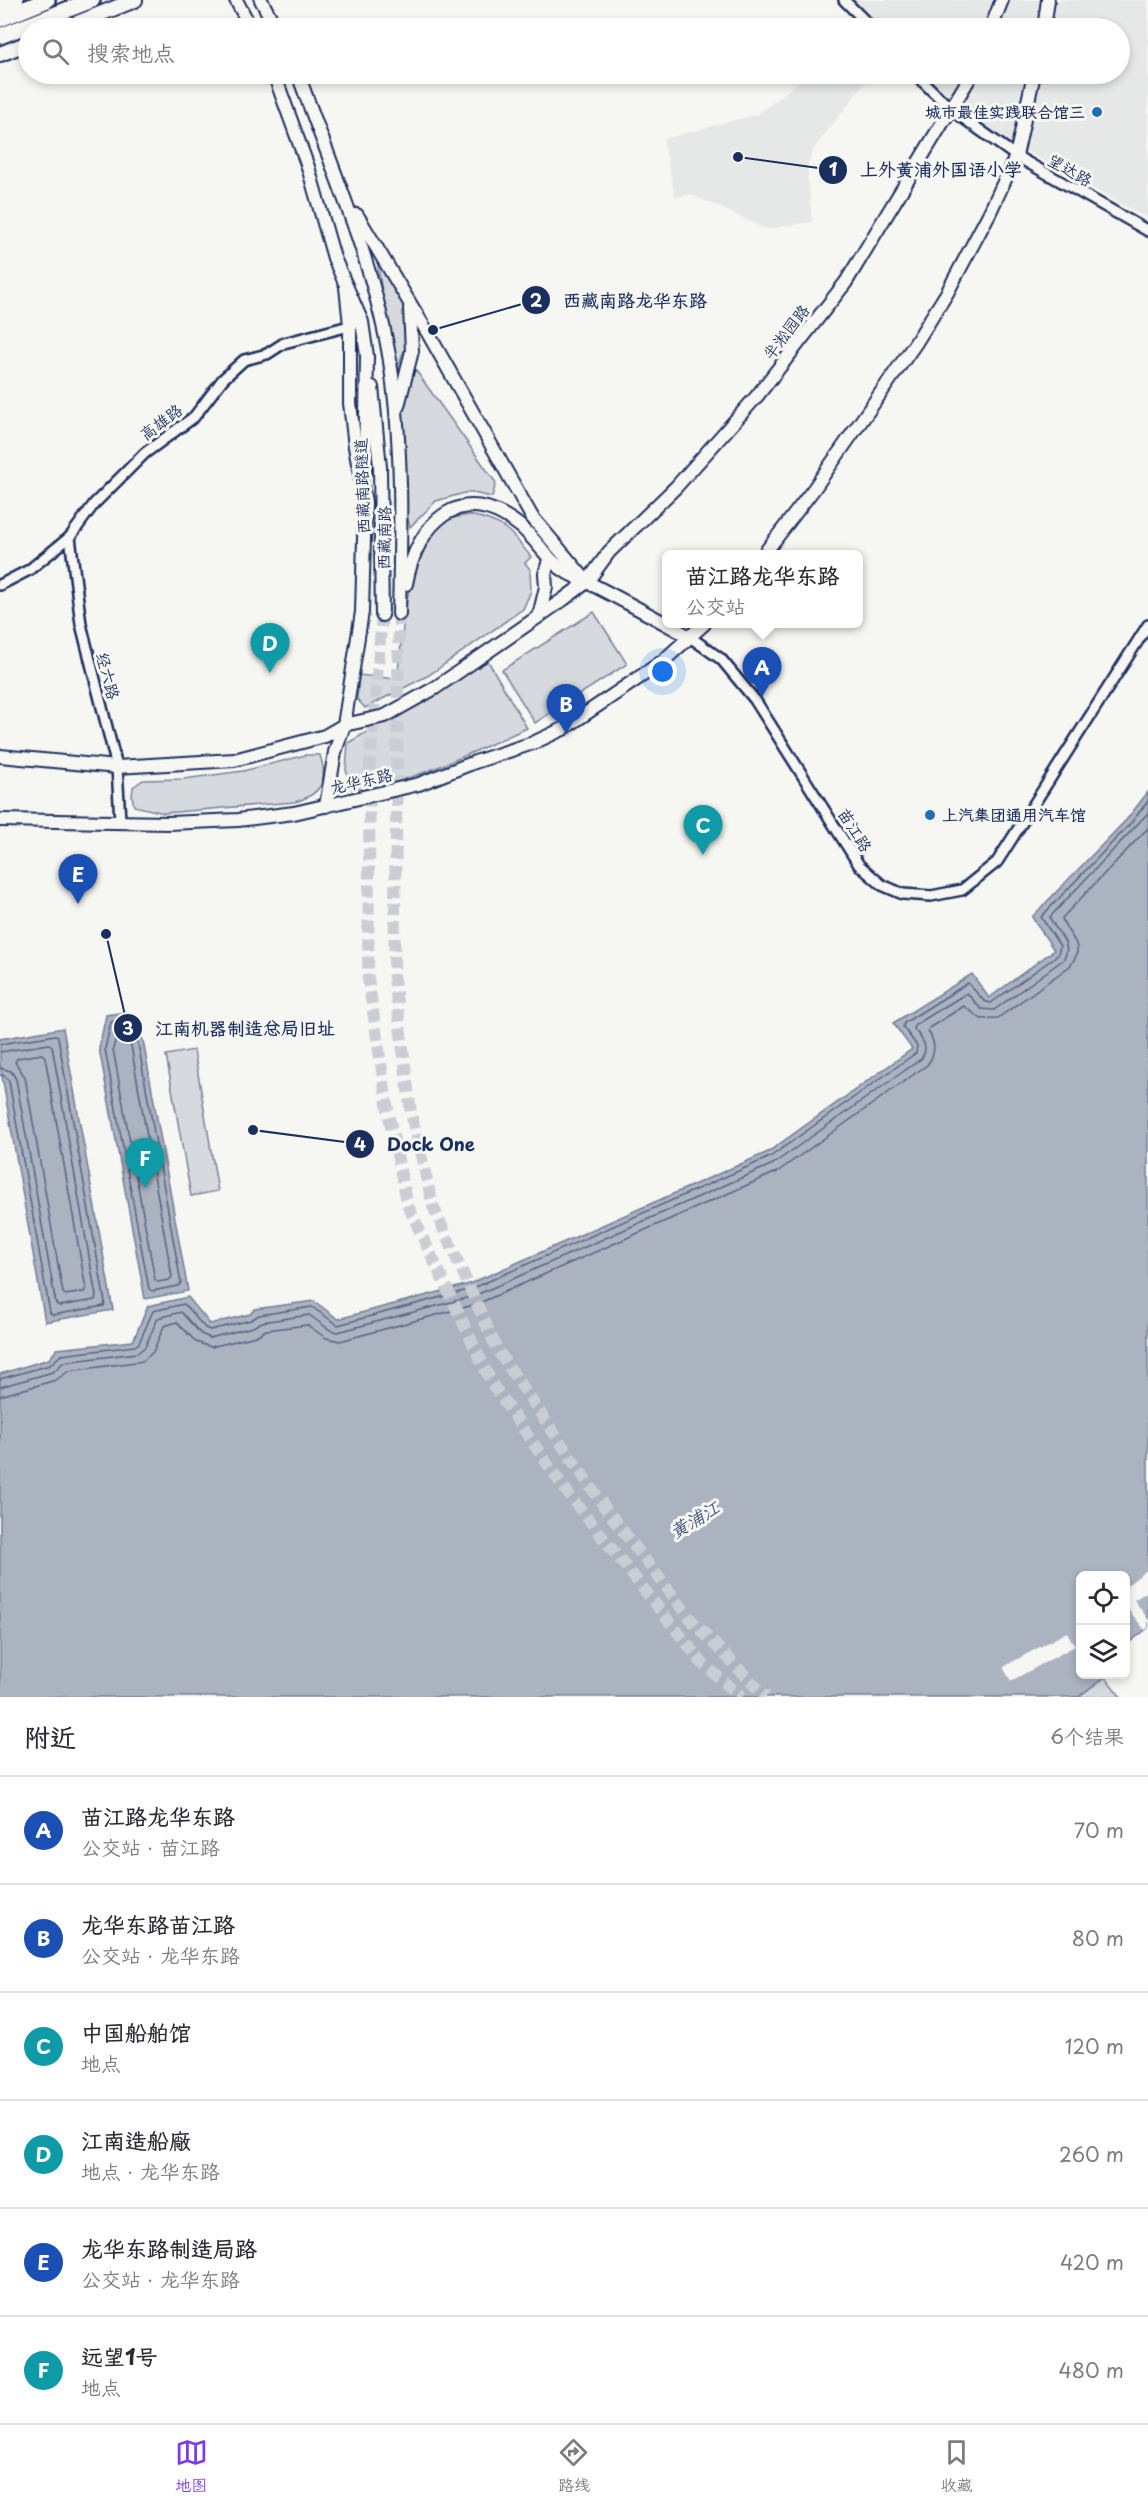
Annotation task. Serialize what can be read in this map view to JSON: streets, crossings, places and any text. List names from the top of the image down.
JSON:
{
  "streets": {
    "main road": [
      "半淞园路",
      "西藏南路隧道",
      "西藏南路",
      "龙华东路"
    ],
    "street": [
      "望达路",
      "高雄路",
      "经六路",
      "苗江路"
    ]
  },
  "crossings": [
    ["望达路", "半淞园路"],
    ["半淞园路", "西藏南路"],
    ["高雄路", "西藏南路"],
    ["高雄路", "经六路"],
    ["西藏南路隧道", "西藏南路"],
    ["西藏南路", "龙华东路"],
    ["西藏南路", "苗江路"],
    ["经六路", "龙华东路"],
    ["龙华东路", "苗江路"]
  ],
  "water": ["黄浦江"],
  "places": [
    "城市最佳实践联合馆三",
    "上外黄浦外国语小学",
    "西藏南路龙华东路",
    "上汽集团通用汽车馆",
    "江南机器制造总局旧址",
    "Dock One"
  ],
  "page": {
    "search": "搜索地点",
    "popup": ["苗江路龙华东路", "公交站"],
    "pins": [
      "D",
      "A",
      "B",
      "C",
      "E",
      "F"
    ],
    "heading": ["附近", "6个结果"],
    "list": [
      {
        "mark": "A",
        "name": "苗江路龙华东路",
        "note": "公交站 · 苗江路",
        "value": "70 m"
      },
      {
        "mark": "B",
        "name": "龙华东路苗江路",
        "note": "公交站 · 龙华东路",
        "value": "80 m"
      },
      {
        "mark": "C",
        "name": "中国船舶馆",
        "note": "地点",
        "value": "120 m"
      },
      {
        "mark": "D",
        "name": "江南造船廠",
        "note": "地点 · 龙华东路",
        "value": "260 m"
      },
      {
        "mark": "E",
        "name": "龙华东路制造局路",
        "note": "公交站 · 龙华东路",
        "value": "420 m"
      },
      {
        "mark": "F",
        "name": "远望1号",
        "note": "地点",
        "value": "480 m"
      }
    ],
    "nav": ["地图", "路线", "收藏"]
  }
}
